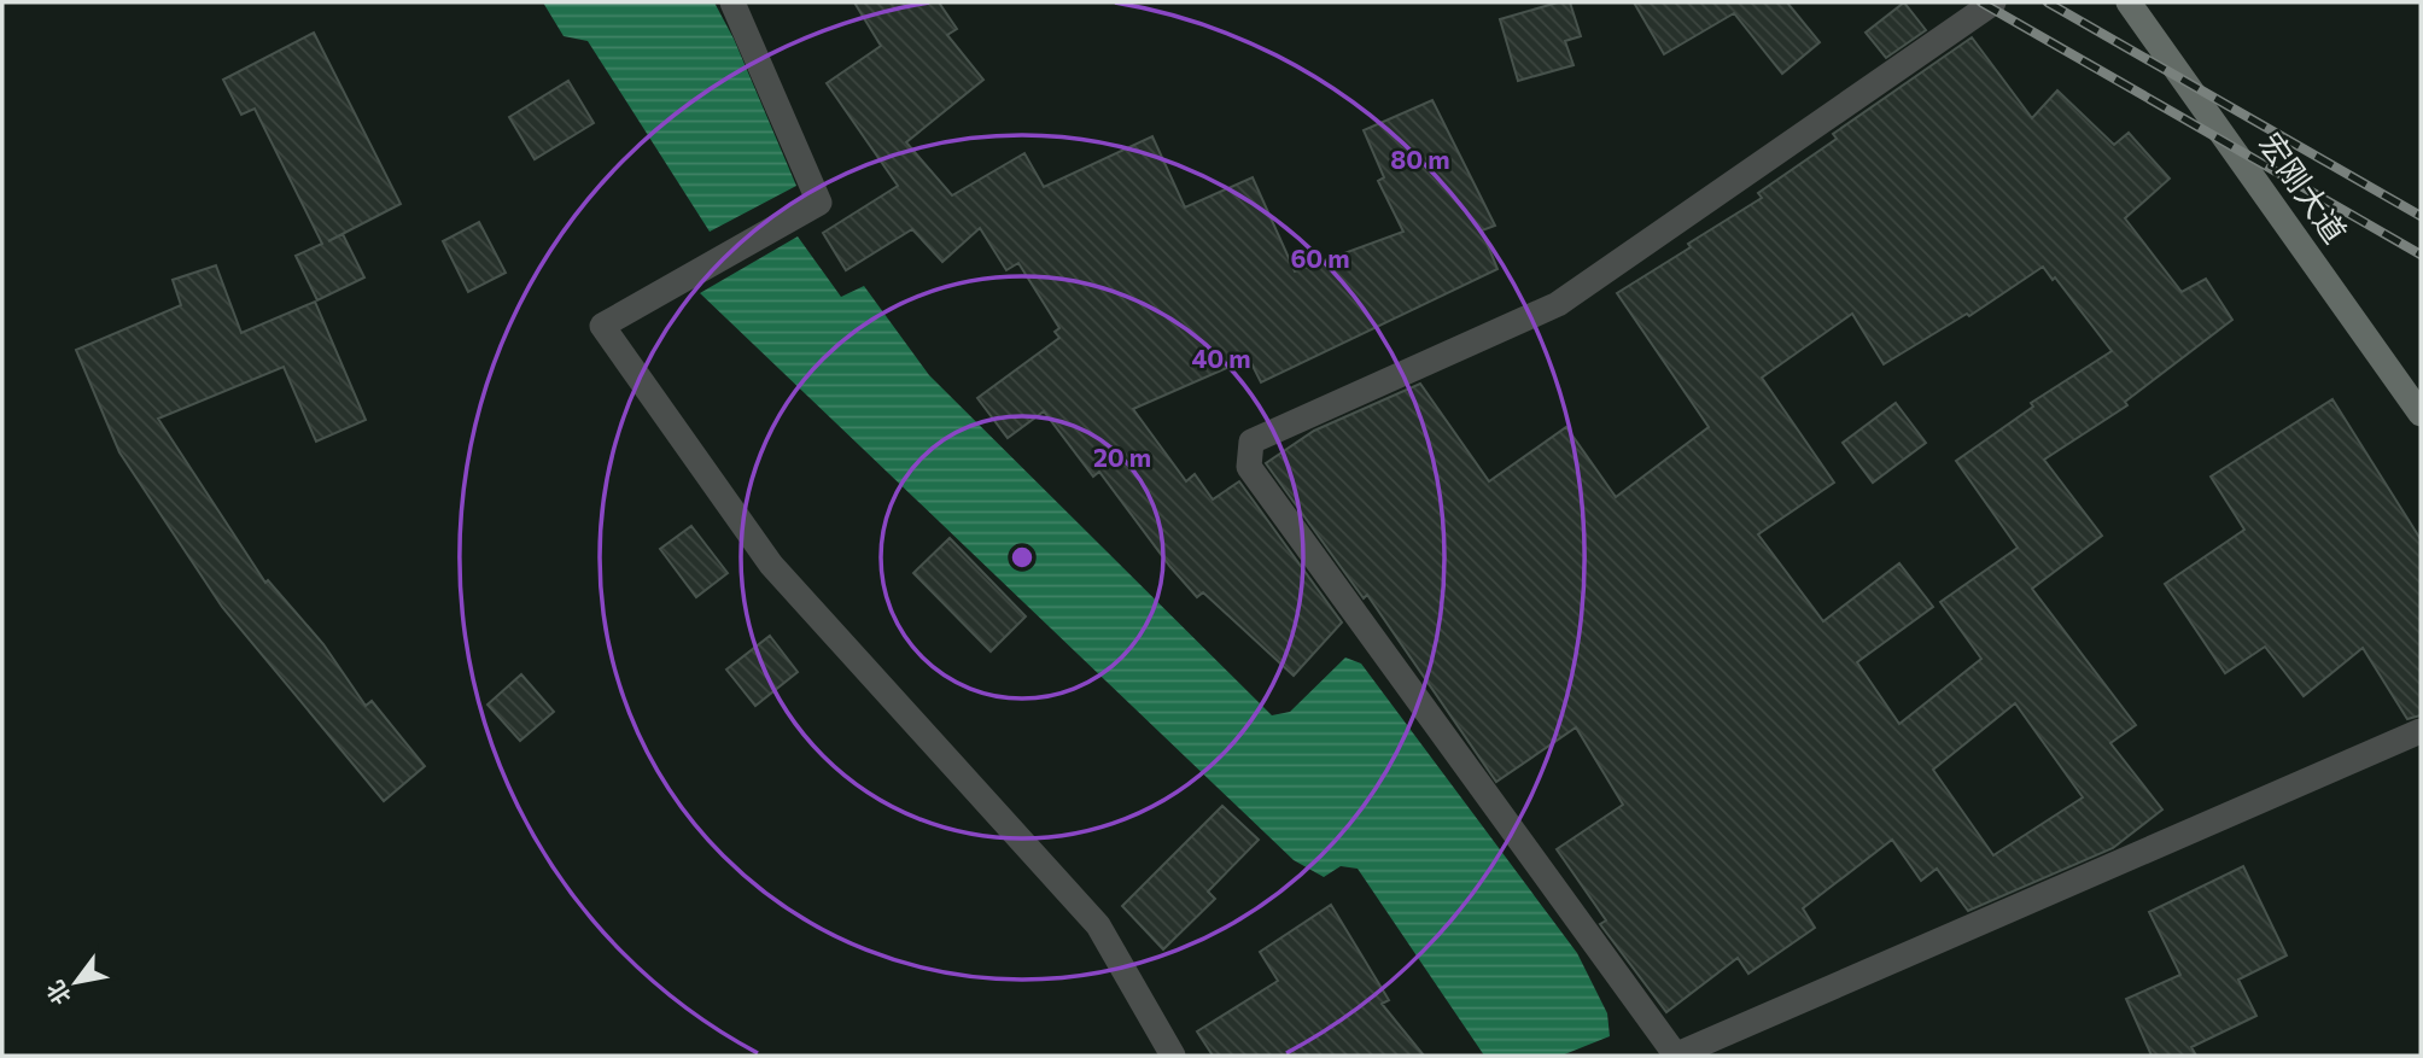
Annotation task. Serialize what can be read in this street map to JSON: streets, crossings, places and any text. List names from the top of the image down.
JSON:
{
  "streets": {
    "street": ["宏刚大道"]
  },
  "north": "bottom left",
  "rings": [
    "80 m",
    "60 m",
    "40 m",
    "20 m"
  ]
}
